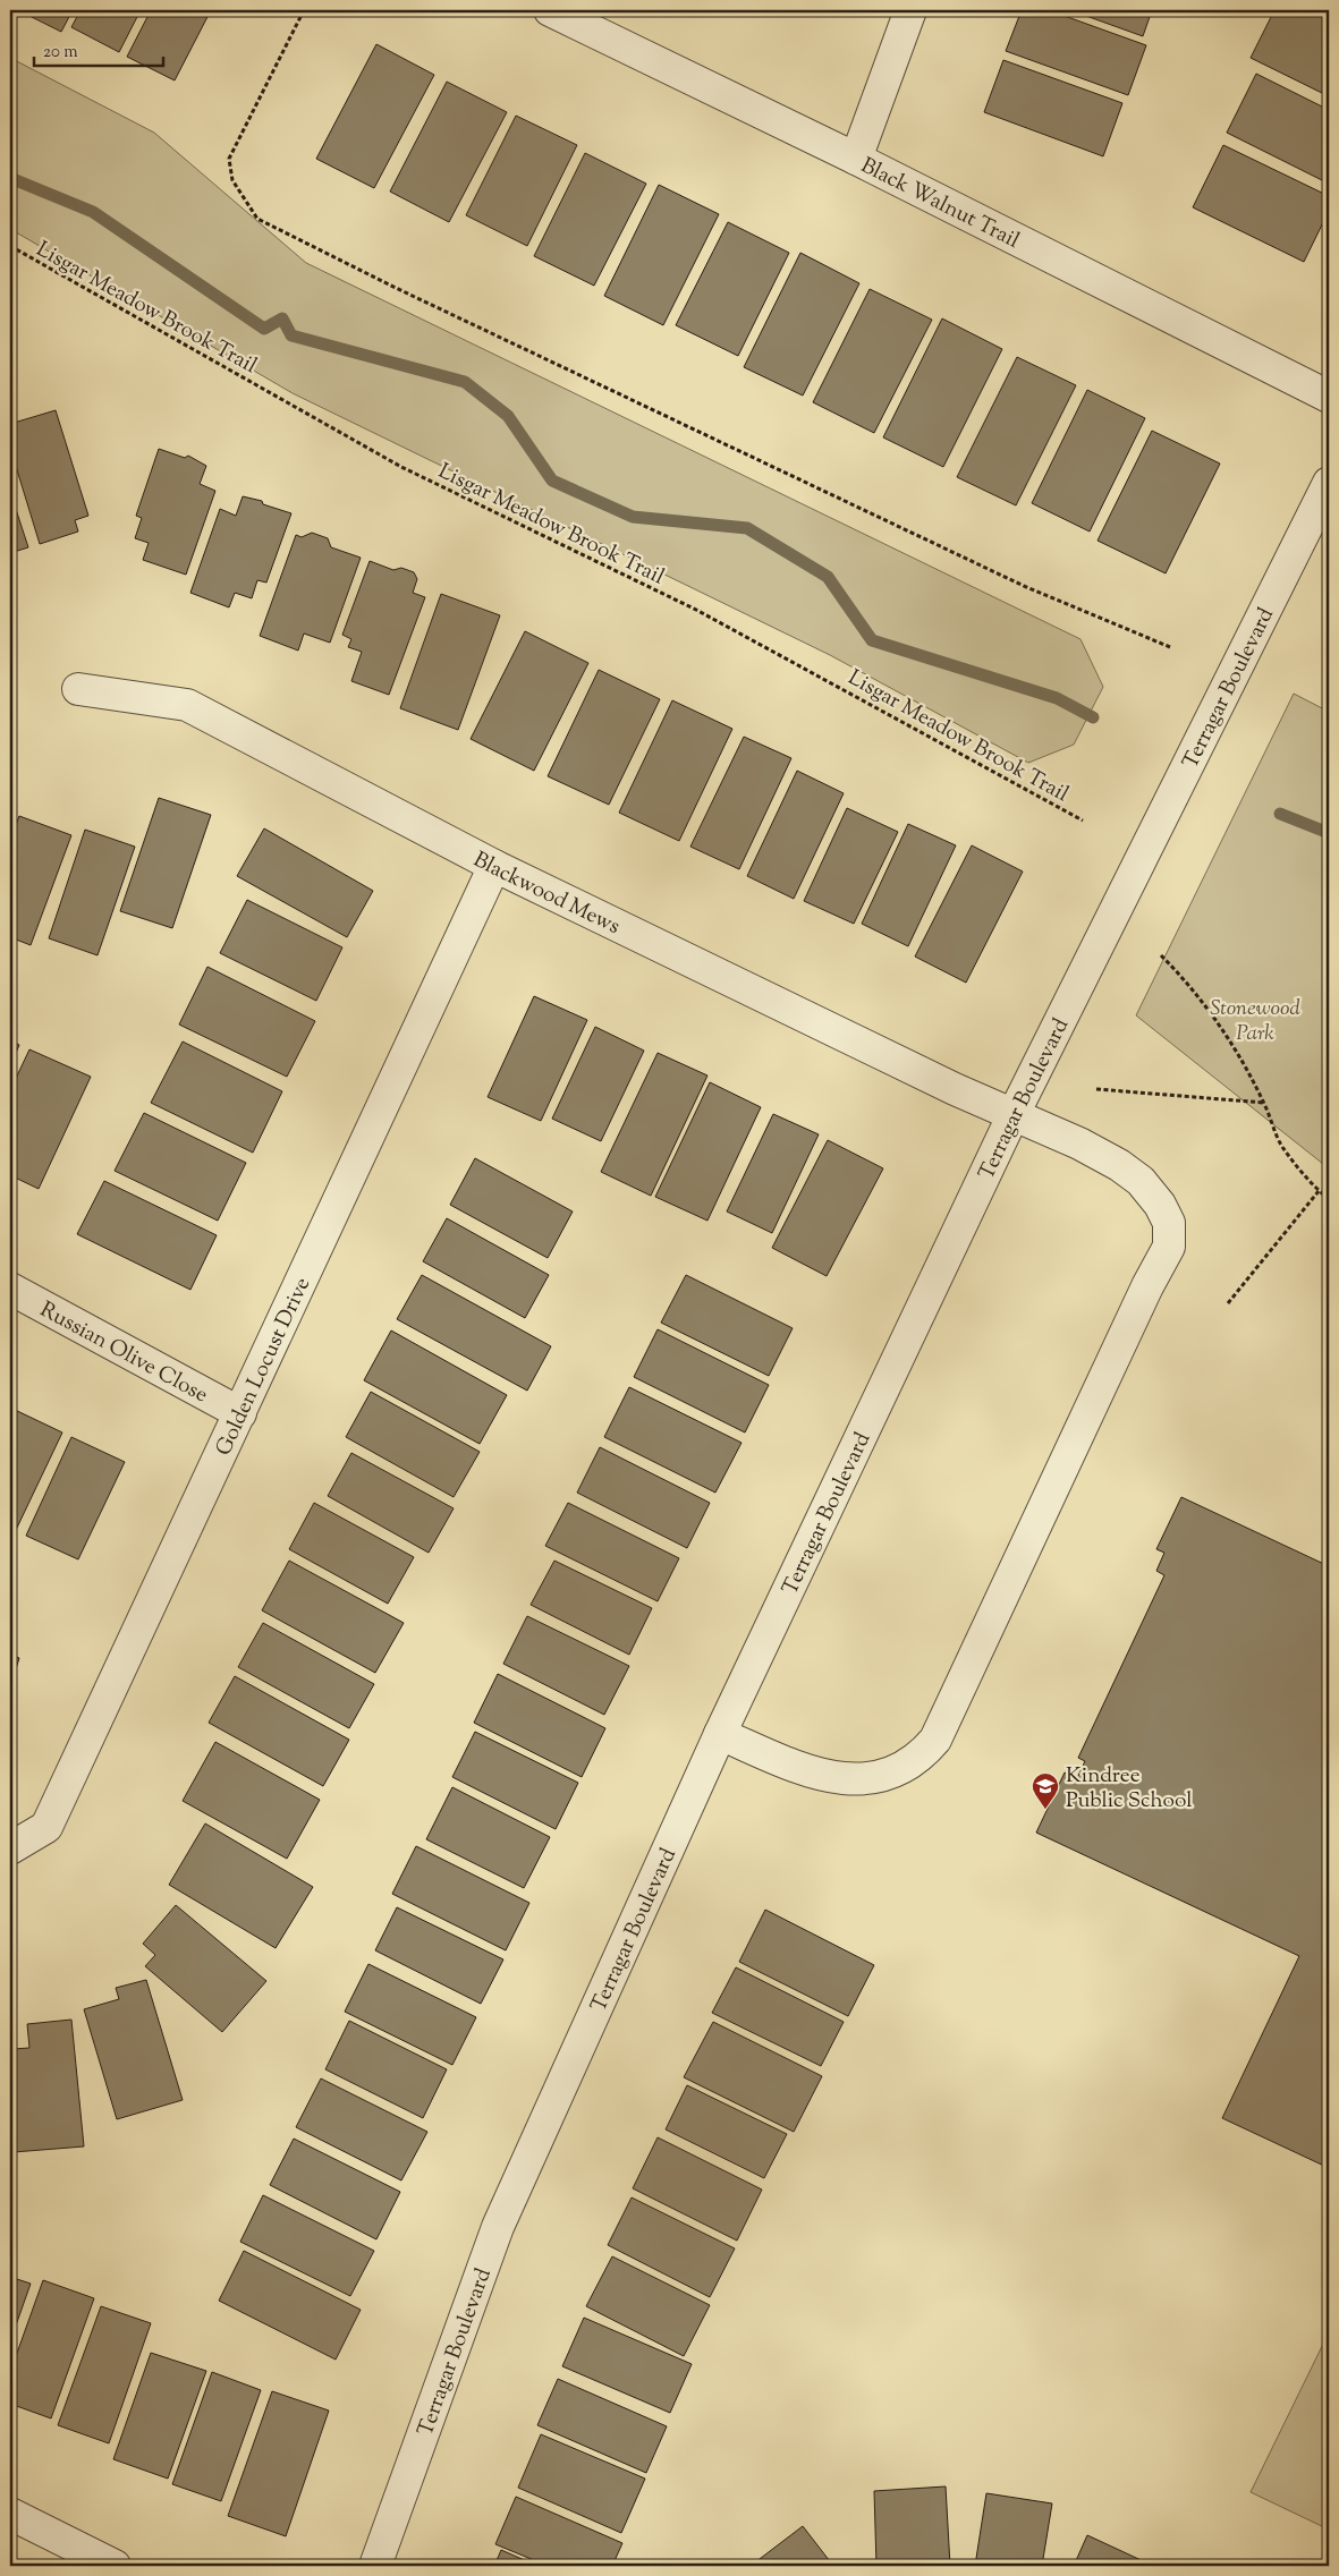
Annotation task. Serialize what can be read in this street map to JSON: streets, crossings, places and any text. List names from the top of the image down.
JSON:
{
  "streets": {
    "street": [
      "Black Walnut Trail",
      "Terragar Boulevard",
      "Blackwood Mews",
      "Russian Olive Close",
      "Golden Locust Drive"
    ],
    "path": ["Lisgar Meadow Brook Trail"]
  },
  "crossings": [
    ["Terragar Boulevard", "Blackwood Mews"],
    ["Blackwood Mews", "Golden Locust Drive"],
    ["Russian Olive Close", "Golden Locust Drive"]
  ],
  "parks": ["Stonewood Park"],
  "places": {
    "school or university": ["Kindree Public School"]
  },
  "scale_bar": "20 m"
}
